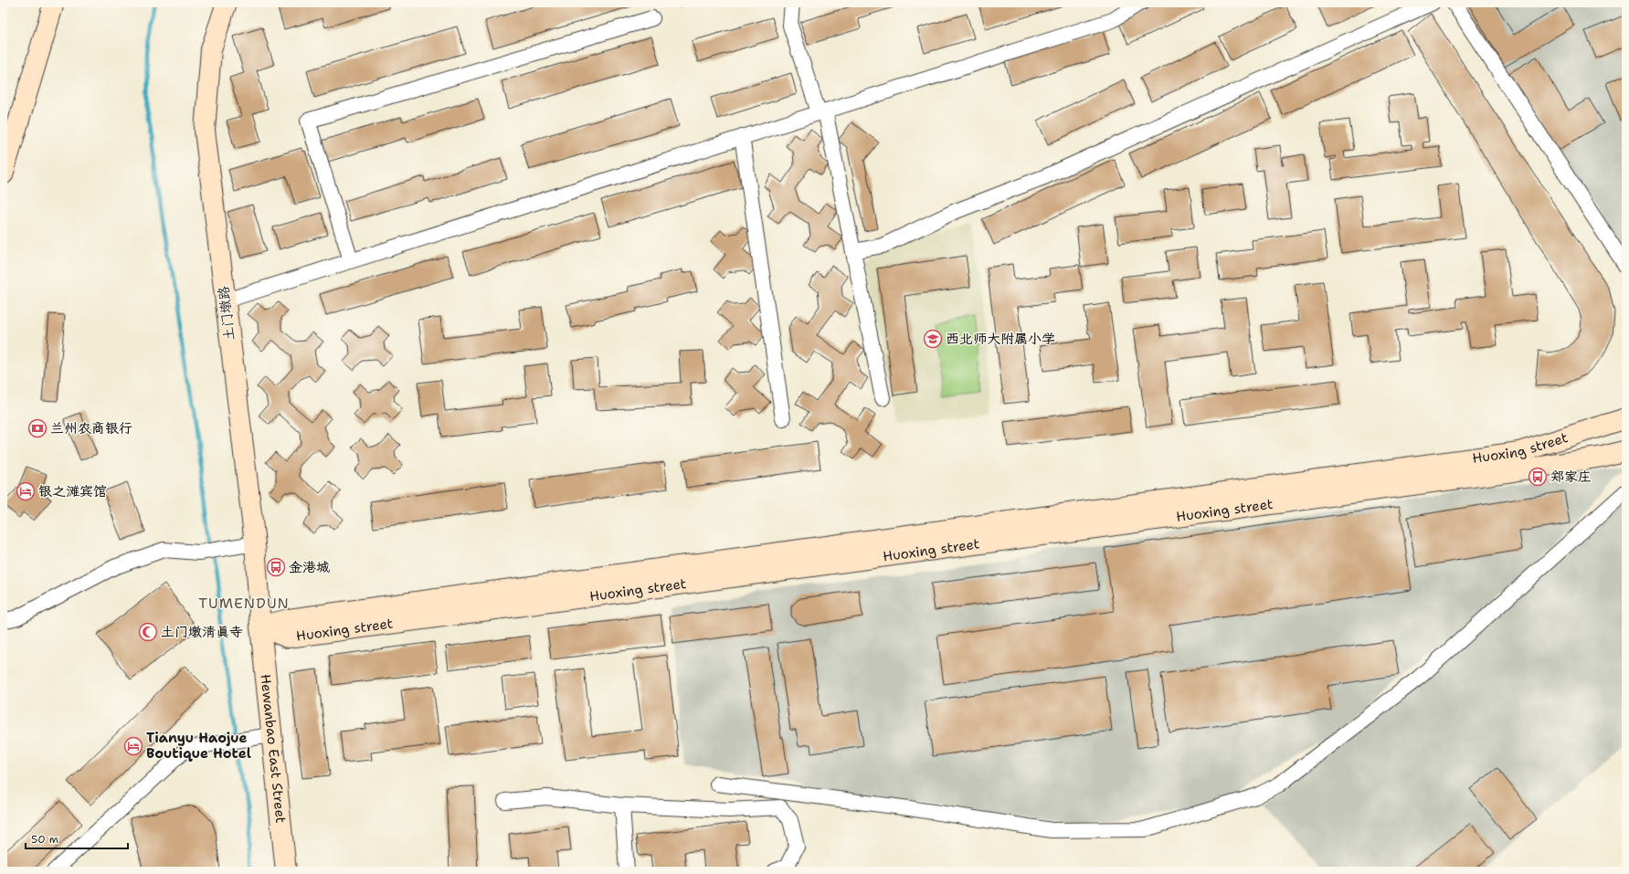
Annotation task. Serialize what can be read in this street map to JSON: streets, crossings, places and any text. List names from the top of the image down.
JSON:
{
  "streets": {
    "street": ["土门墩路", "Huoxing street", "Hewanbao East Street"]
  },
  "crossings": [
    ["土门墩路", "Huoxing street"],
    ["土门墩路", "Hewanbao East Street"],
    ["Huoxing street", "Hewanbao East Street"]
  ],
  "districts": ["TUMENDUN"],
  "places": {
    "school or university": ["西北师大附属小学"],
    "bank": ["兰州农商银行"],
    "bus stop": ["郑家庄", "金港城"],
    "hotel": ["银之滩宾馆", "Tianyu Haojue Boutique Hotel"],
    "mosque": ["土门墩清真寺"]
  },
  "scale_bar": "50 m"
}
